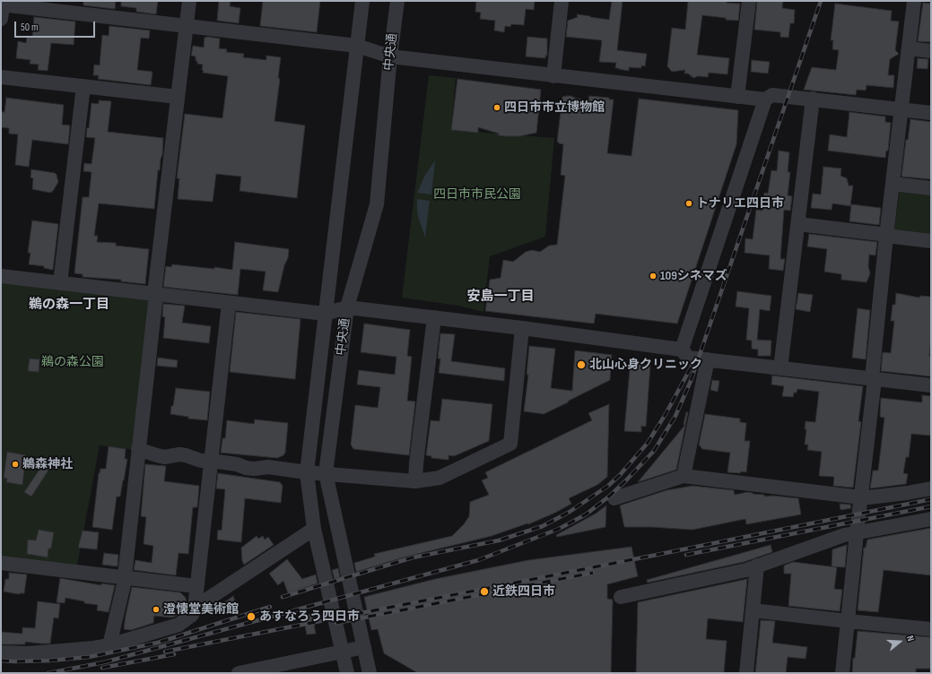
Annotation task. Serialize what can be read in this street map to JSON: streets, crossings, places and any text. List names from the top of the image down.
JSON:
{
  "streets": {
    "street": ["中央通"]
  },
  "districts": ["安島一丁目", "鵜の森一丁目"],
  "parks": ["四日市市民公園", "鵜の森公園"],
  "places": [
    "四日市市立博物館",
    "トナリエ四日市",
    "109シネマズ",
    "北山心身クリニック",
    "鵜森神社",
    "近鉄四日市",
    "澄懐堂美術館",
    "あすなろう四日市"
  ],
  "scale_bar": "50 m",
  "north": "right"
}
